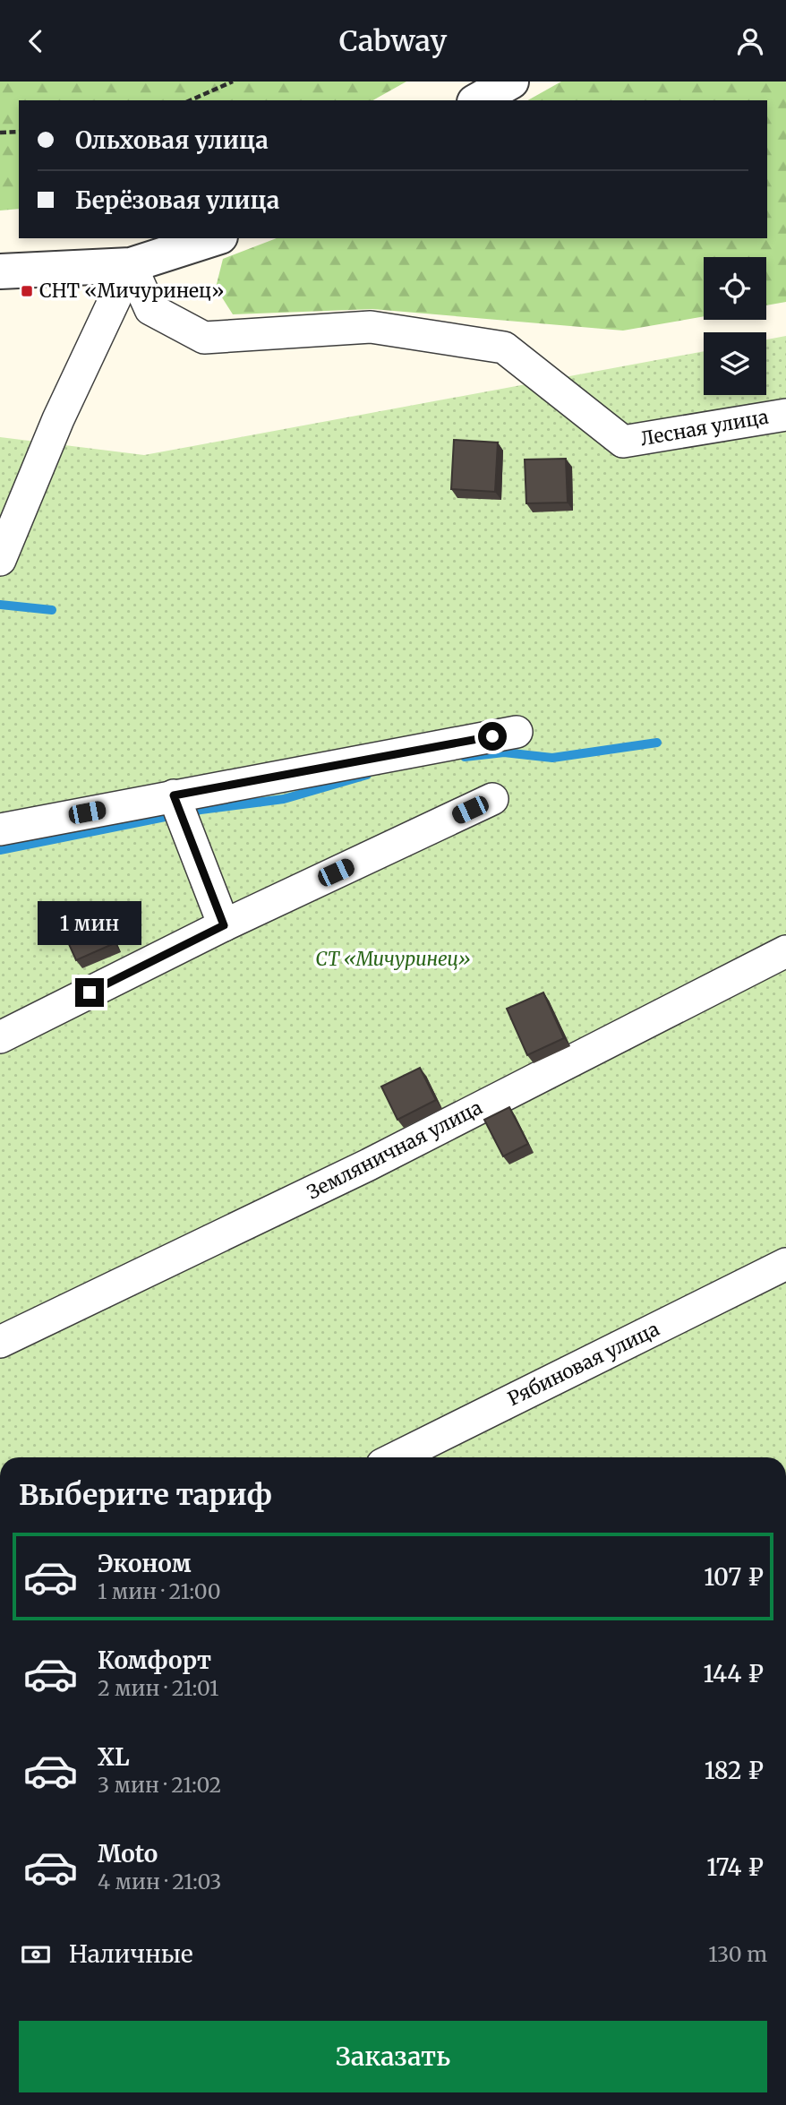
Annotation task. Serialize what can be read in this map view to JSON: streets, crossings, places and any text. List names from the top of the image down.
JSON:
{
  "streets": {
    "street": ["Лесная улица", "Земляничная улица", "Рябиновая улица"]
  },
  "parks": ["СТ «Мичуринец»"],
  "places": {
    "transit": ["СНТ «Мичуринец»"]
  },
  "page": {
    "header": "Cabway",
    "banner": ["Ольховая улица", "Берёзовая улица"],
    "bubble": "1 мин",
    "heading": "Выберите тариф",
    "list": [
      {
        "name": "Эконом",
        "note": "1 мин · 21:00",
        "value": "107 ₽"
      },
      {
        "name": "Комфорт",
        "note": "2 мин · 21:01",
        "value": "144 ₽"
      },
      {
        "name": "XL",
        "note": "3 мин · 21:02",
        "value": "182 ₽"
      },
      {
        "name": "Moto",
        "note": "4 мин · 21:03",
        "value": "174 ₽"
      }
    ],
    "pay": ["Наличные", "130 m"],
    "buttons": "Заказать"
  }
}
